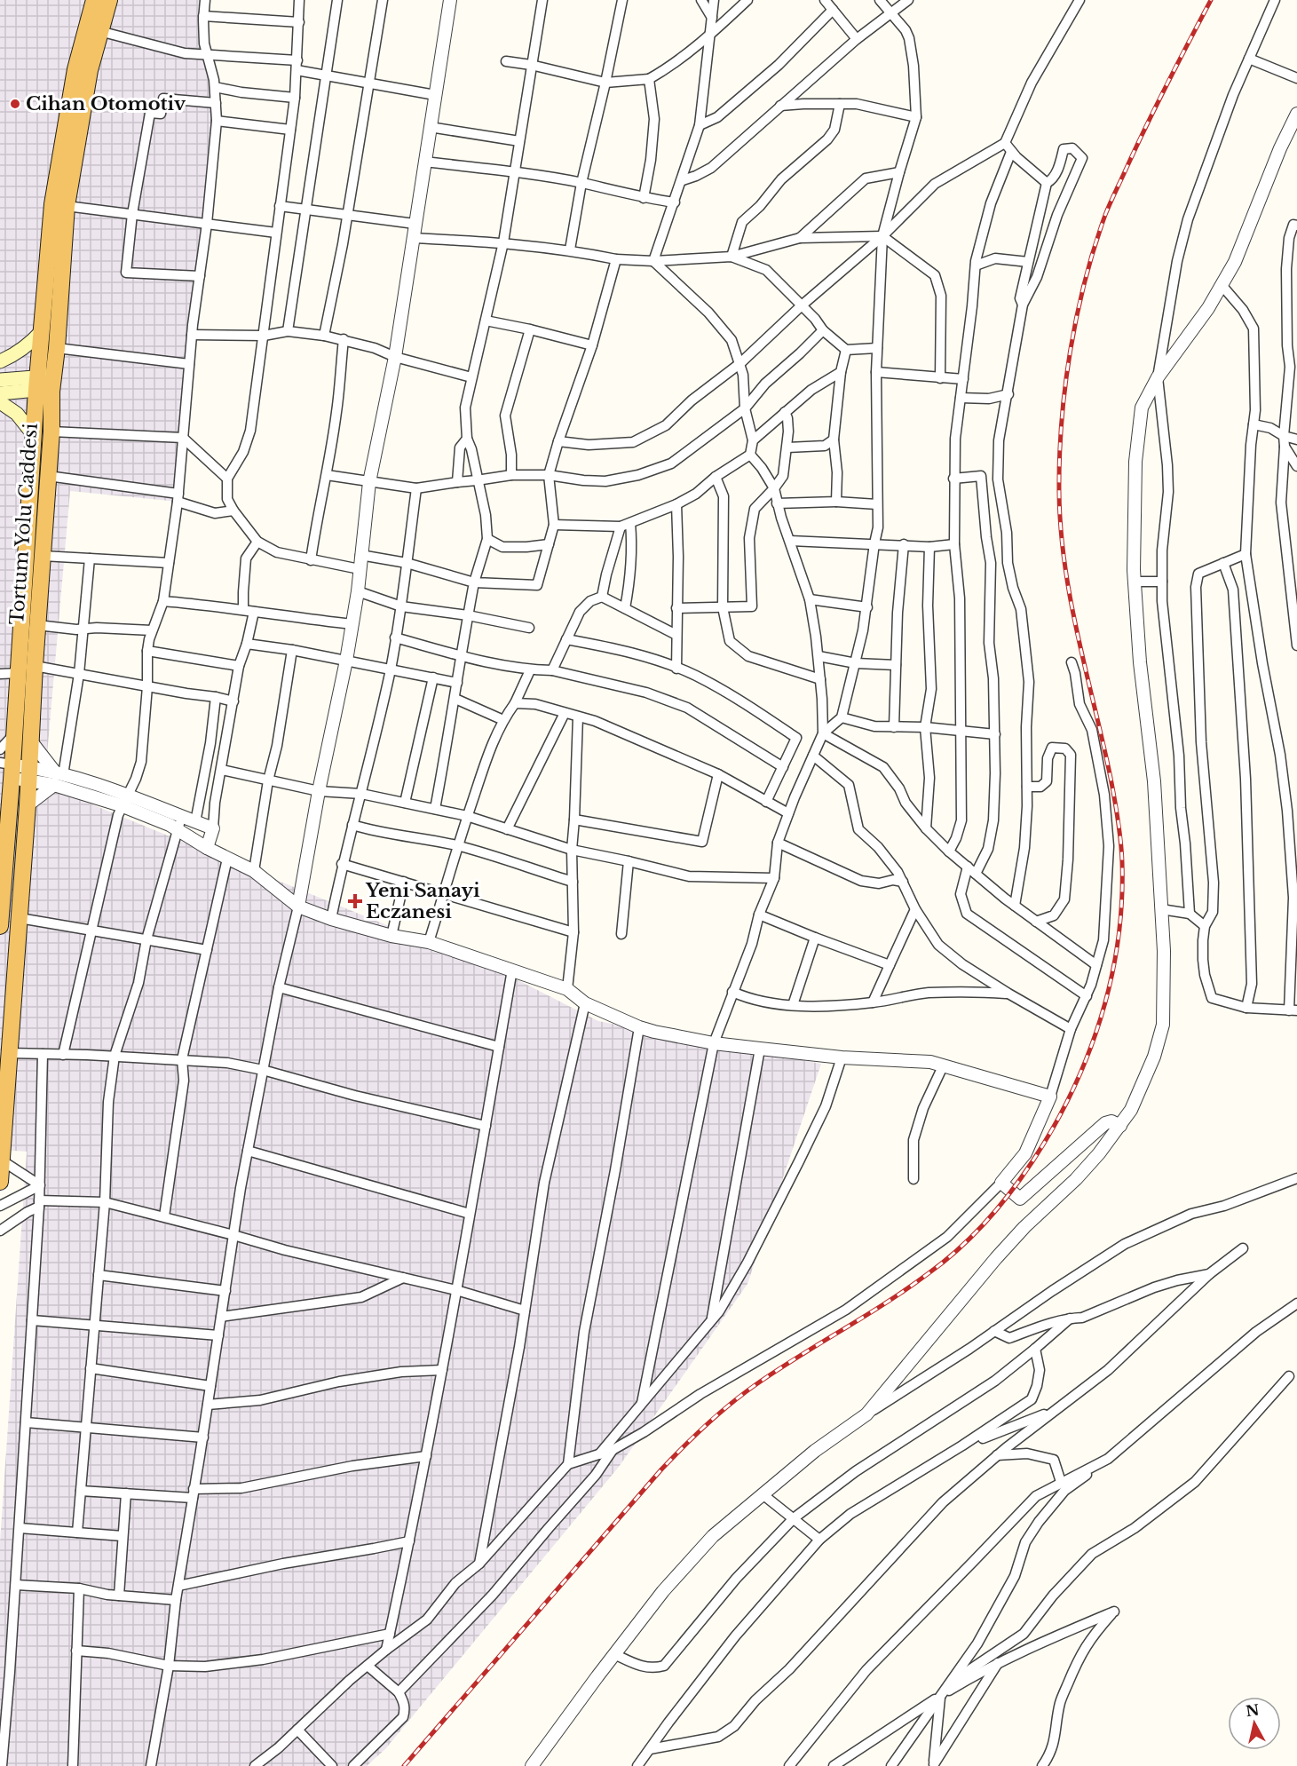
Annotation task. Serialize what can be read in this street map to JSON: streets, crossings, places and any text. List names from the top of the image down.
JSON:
{
  "streets": {
    "highway": ["Tortum Yolu Caddesi"]
  },
  "places": {
    "other": ["Cihan Otomotiv"],
    "health": ["Yeni Sanayi Eczanesi"]
  },
  "north": "top"
}
